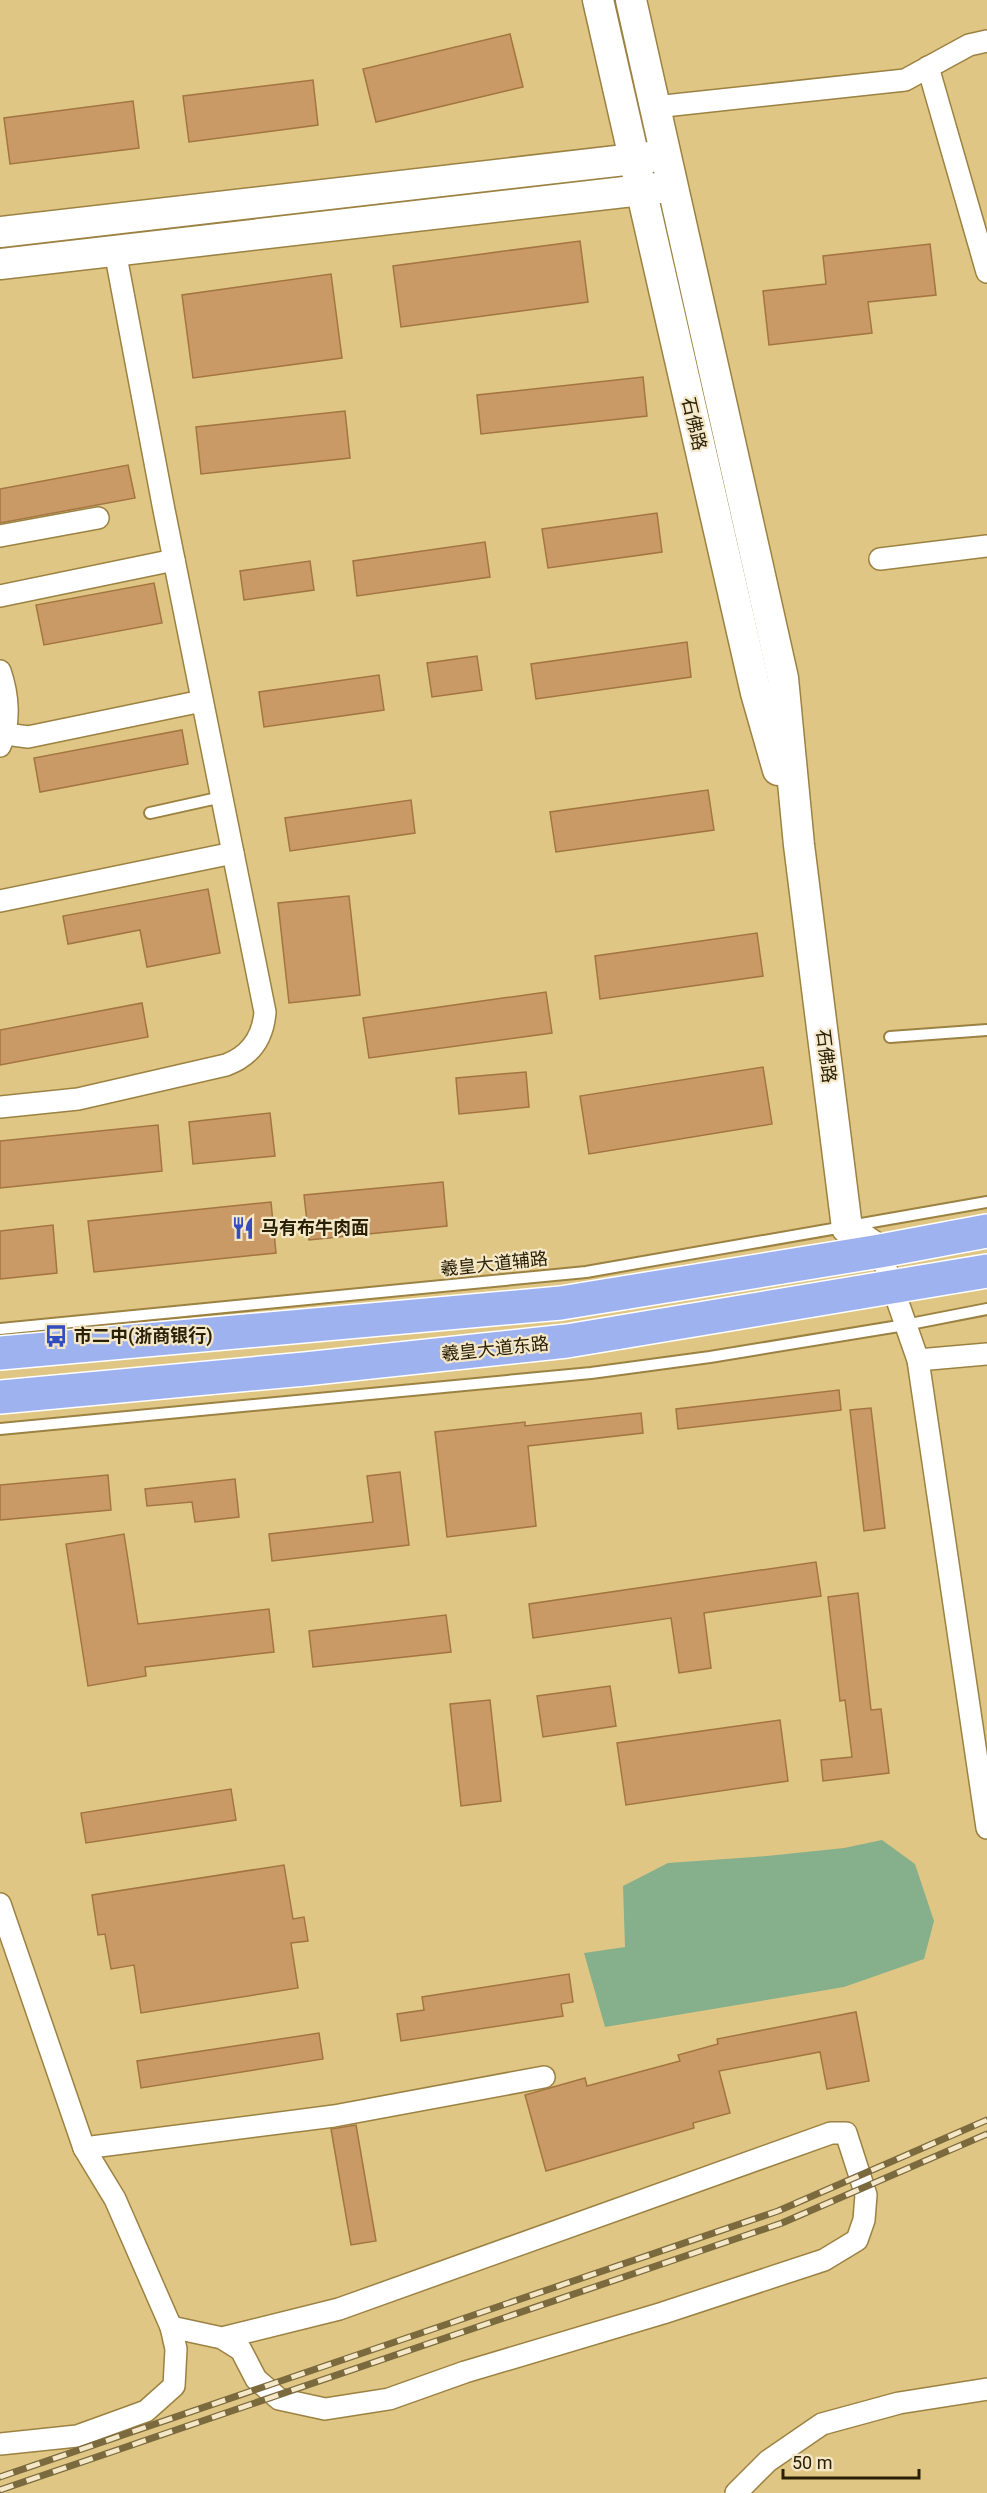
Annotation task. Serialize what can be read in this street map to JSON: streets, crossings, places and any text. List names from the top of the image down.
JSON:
{
  "streets": {
    "main road": ["羲皇大道东路"],
    "street": ["石佛路"],
    "lane": ["羲皇大道辅路"]
  },
  "crossings": [
    ["石佛路", "羲皇大道辅路"]
  ],
  "places": {
    "restaurant": ["马有布牛肉面"],
    "bus stop": ["市二中(浙商银行)"]
  },
  "scale_bar": "50 m"
}
